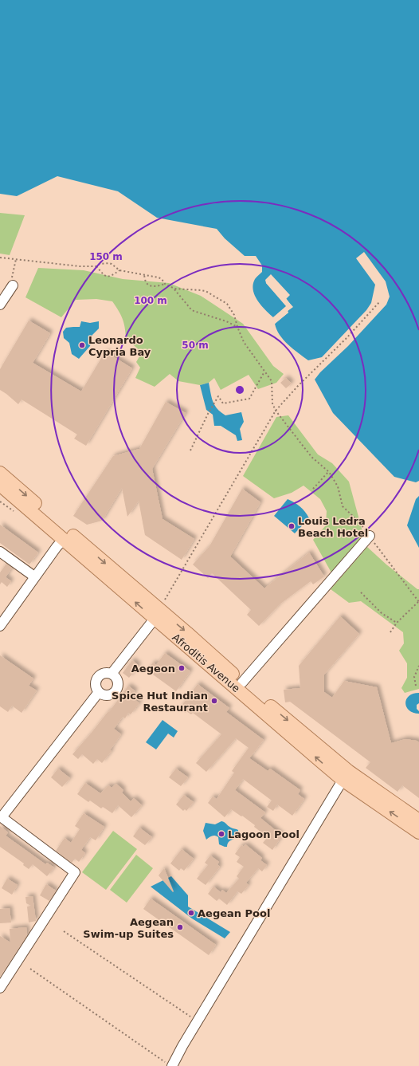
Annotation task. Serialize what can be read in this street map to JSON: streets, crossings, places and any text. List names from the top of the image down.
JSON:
{
  "streets": {
    "main road": ["Afroditis Avenue"]
  },
  "places": [
    "Leonardo Cypria Bay",
    "Louis Ledra Beach Hotel",
    "Aegeon",
    "Spice Hut Indian Restaurant",
    "Lagoon Pool",
    "Aegean Pool",
    "Aegean Swim-up Suites"
  ],
  "rings": ["150 m", "100 m", "50 m"]
}
